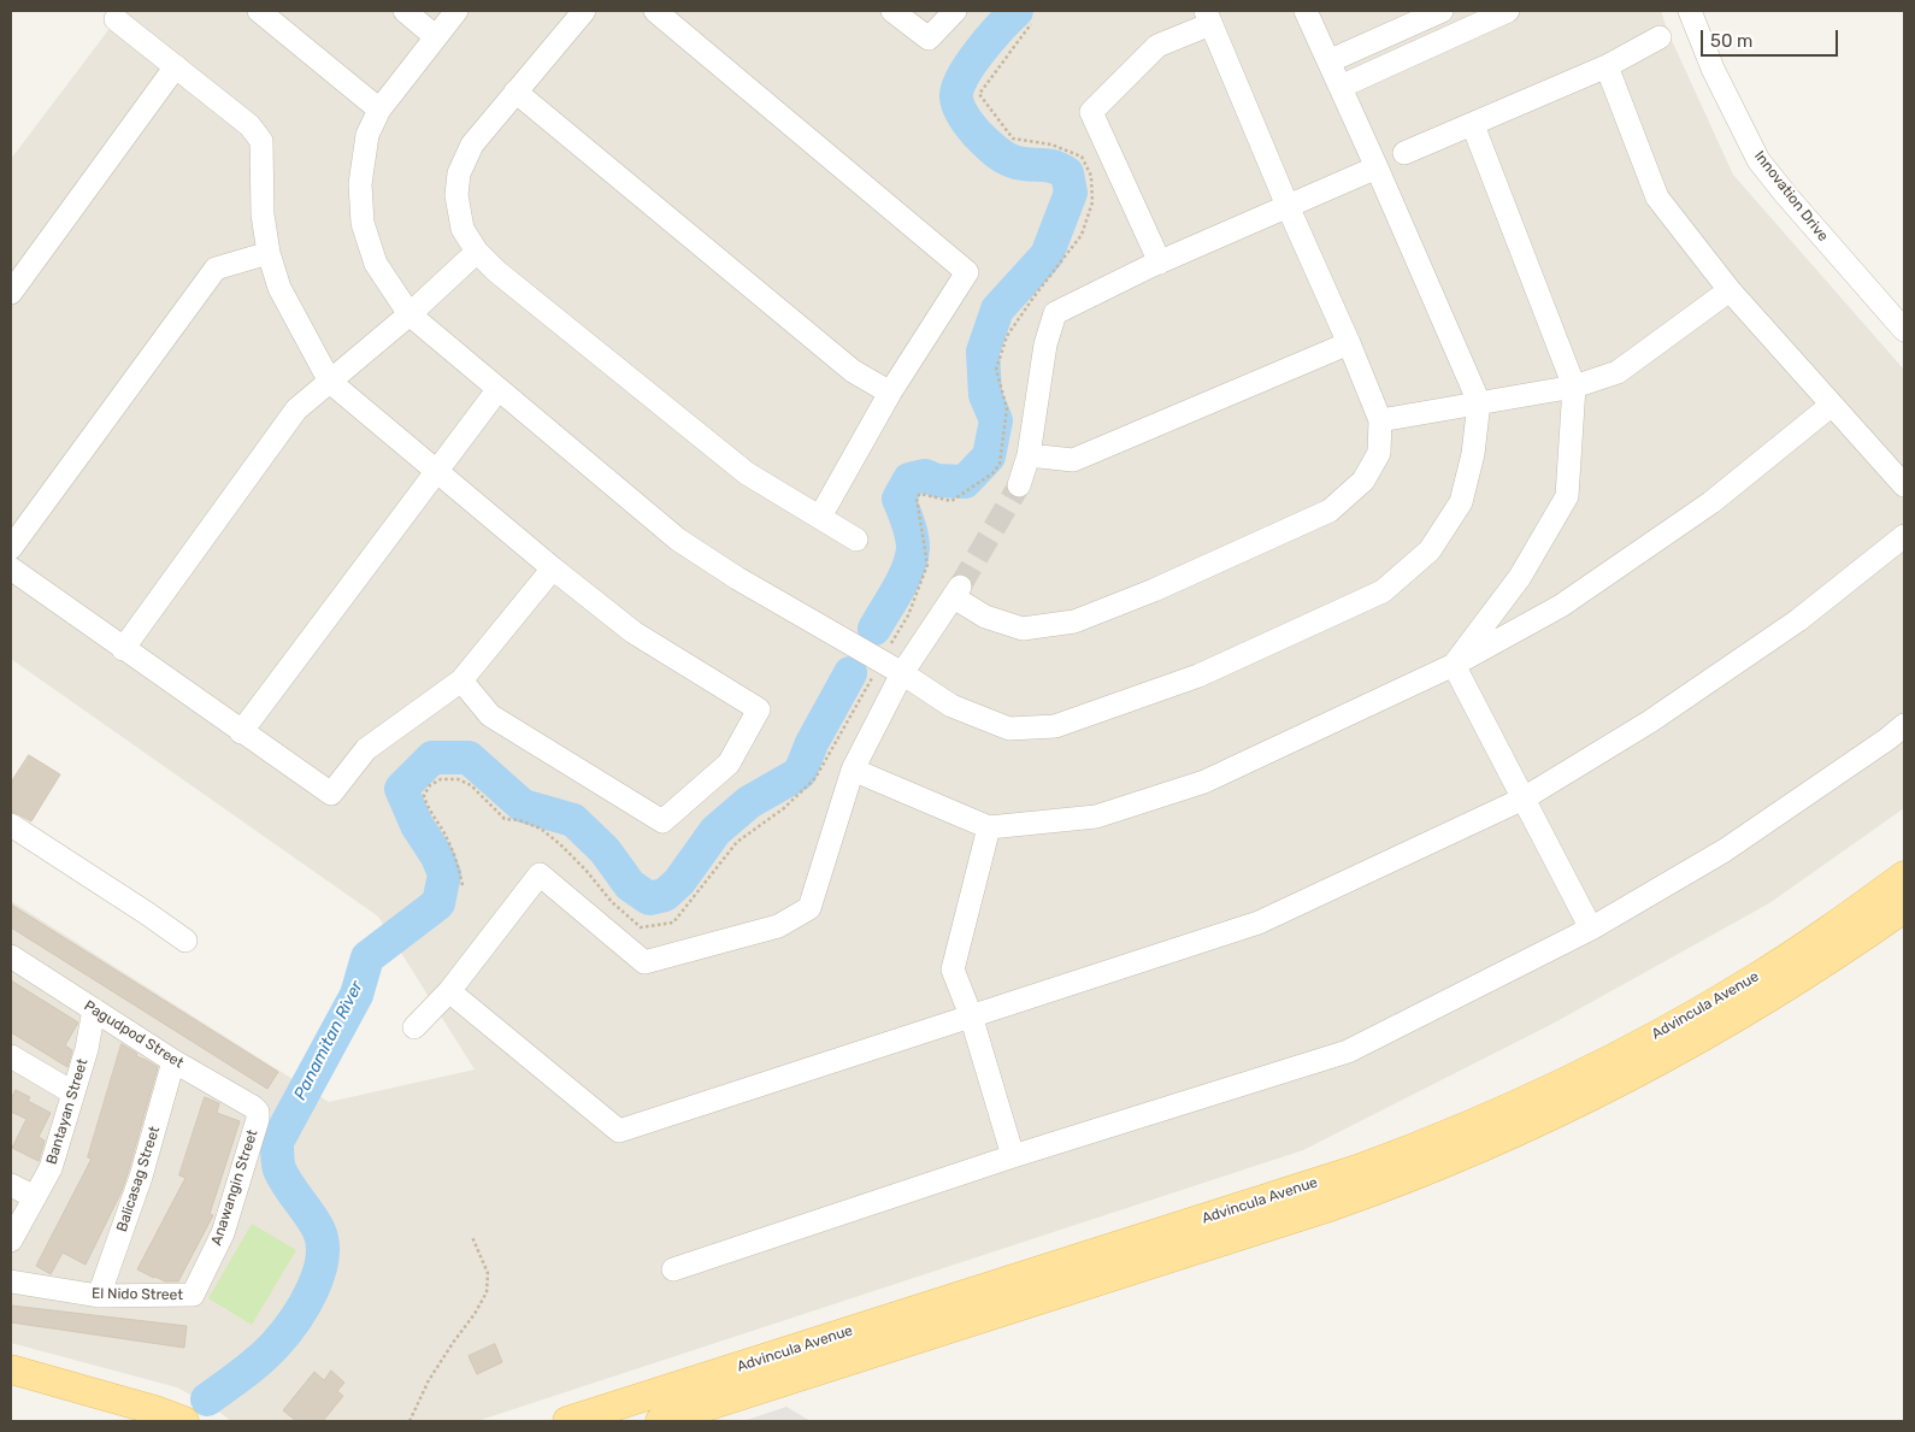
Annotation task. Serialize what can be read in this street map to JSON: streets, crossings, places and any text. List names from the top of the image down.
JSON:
{
  "streets": {
    "main road": ["Advincula Avenue"],
    "street": [
      "Innovation Drive",
      "Pagudpod Street",
      "Bantayan Street",
      "Balicasag Street",
      "Anawangin Street",
      "El Nido Street"
    ]
  },
  "crossings": [
    ["Pagudpod Street", "Bantayan Street"],
    ["Pagudpod Street", "Balicasag Street"],
    ["Pagudpod Street", "Anawangin Street"],
    ["Balicasag Street", "El Nido Street"],
    ["Anawangin Street", "El Nido Street"]
  ],
  "water": ["Panamitan River"],
  "scale_bar": "50 m"
}
